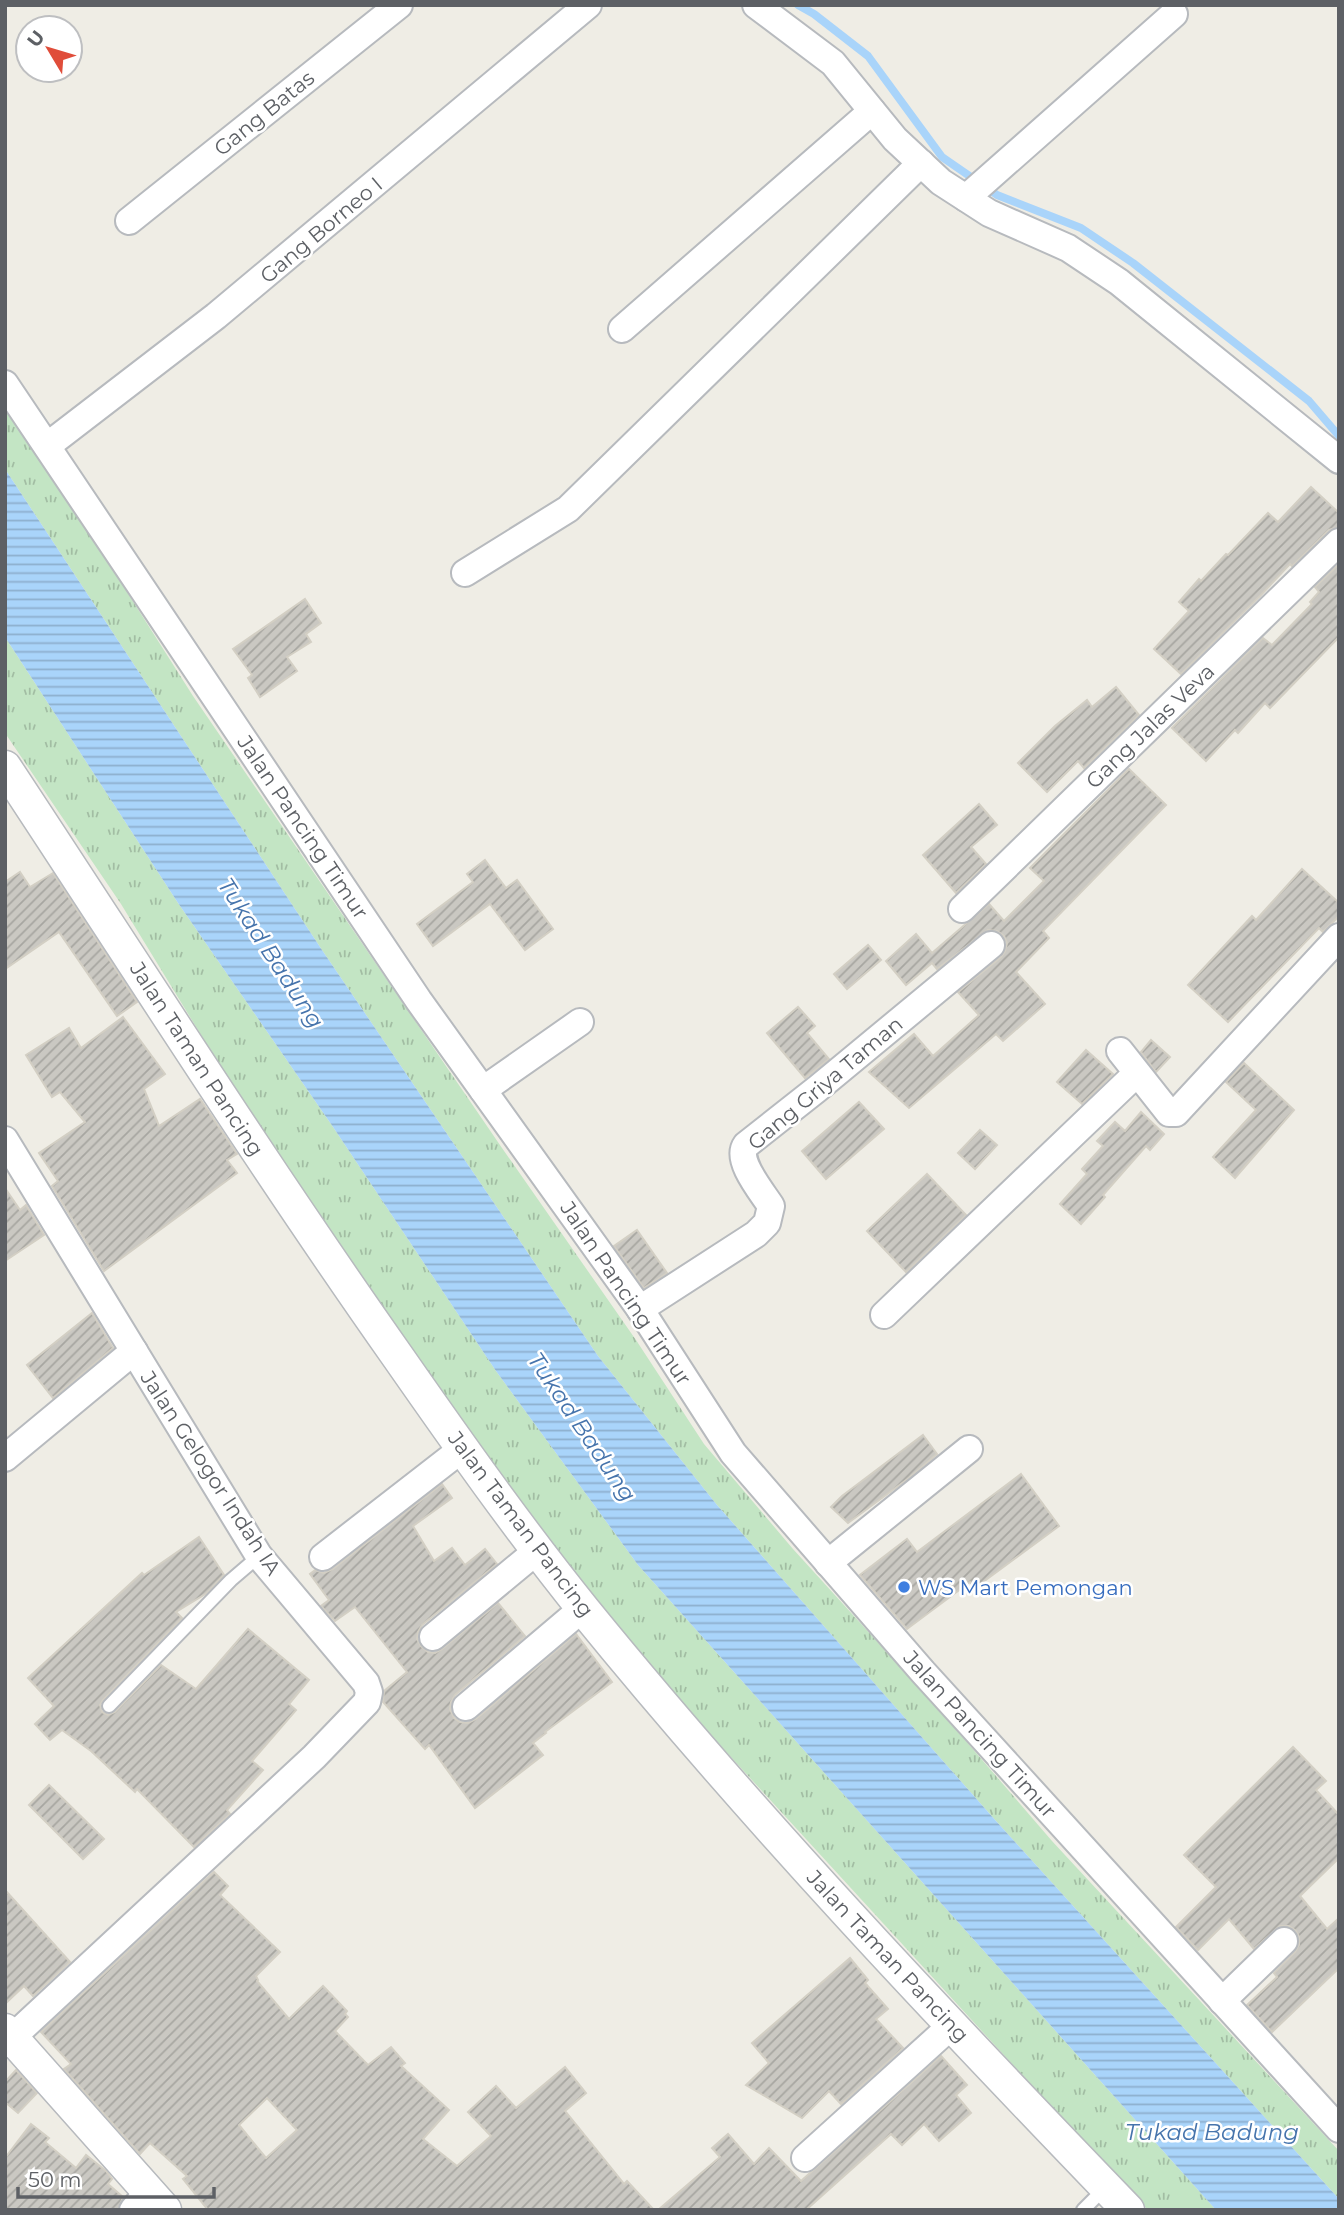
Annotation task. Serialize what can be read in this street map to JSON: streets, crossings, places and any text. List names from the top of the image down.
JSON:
{
  "streets": {
    "street": [
      "Gang Batas",
      "Gang Borneo I",
      "Gang Jalas Veva",
      "Jalan Pancing Timur",
      "Jalan Taman Pancing",
      "Gang Griya Taman",
      "Jalan Gelogor Indah IA"
    ]
  },
  "crossings": [
    ["Gang Borneo I", "Jalan Pancing Timur"],
    ["Jalan Pancing Timur", "Gang Griya Taman"]
  ],
  "water": ["Tukad Badung"],
  "places": ["WS Mart Pemongan"],
  "scale_bar": "50 m",
  "north": "top left"
}
